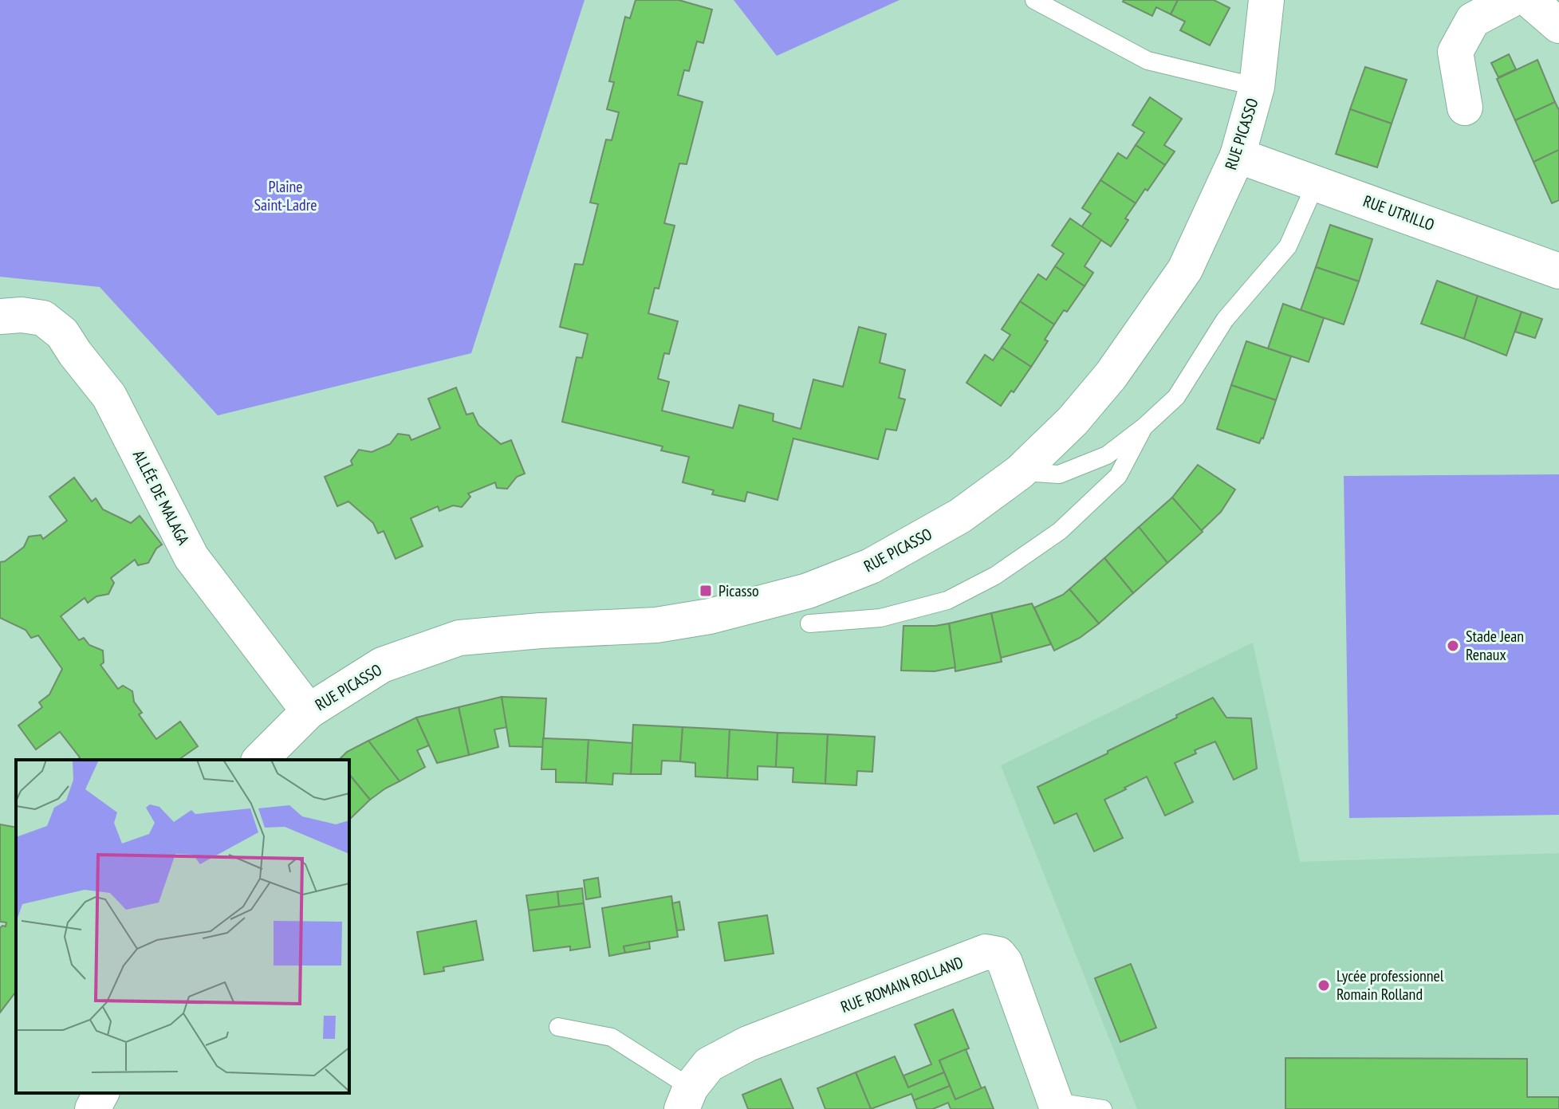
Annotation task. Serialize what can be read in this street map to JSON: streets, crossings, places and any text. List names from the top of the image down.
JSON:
{
  "streets": {
    "street": [
      "RUE PICASSO",
      "RUE UTRILLO",
      "ALLÉE DE MALAGA",
      "RUE ROMAIN ROLLAND"
    ]
  },
  "crossings": [
    ["RUE PICASSO", "RUE UTRILLO"],
    ["RUE PICASSO", "ALLÉE DE MALAGA"]
  ],
  "parks": ["Plaine Saint-Ladre"],
  "places": {
    "transit": ["Picasso"],
    "other": ["Stade Jean Renaux", "Lycée professionnel Romain Rolland"]
  }
}
